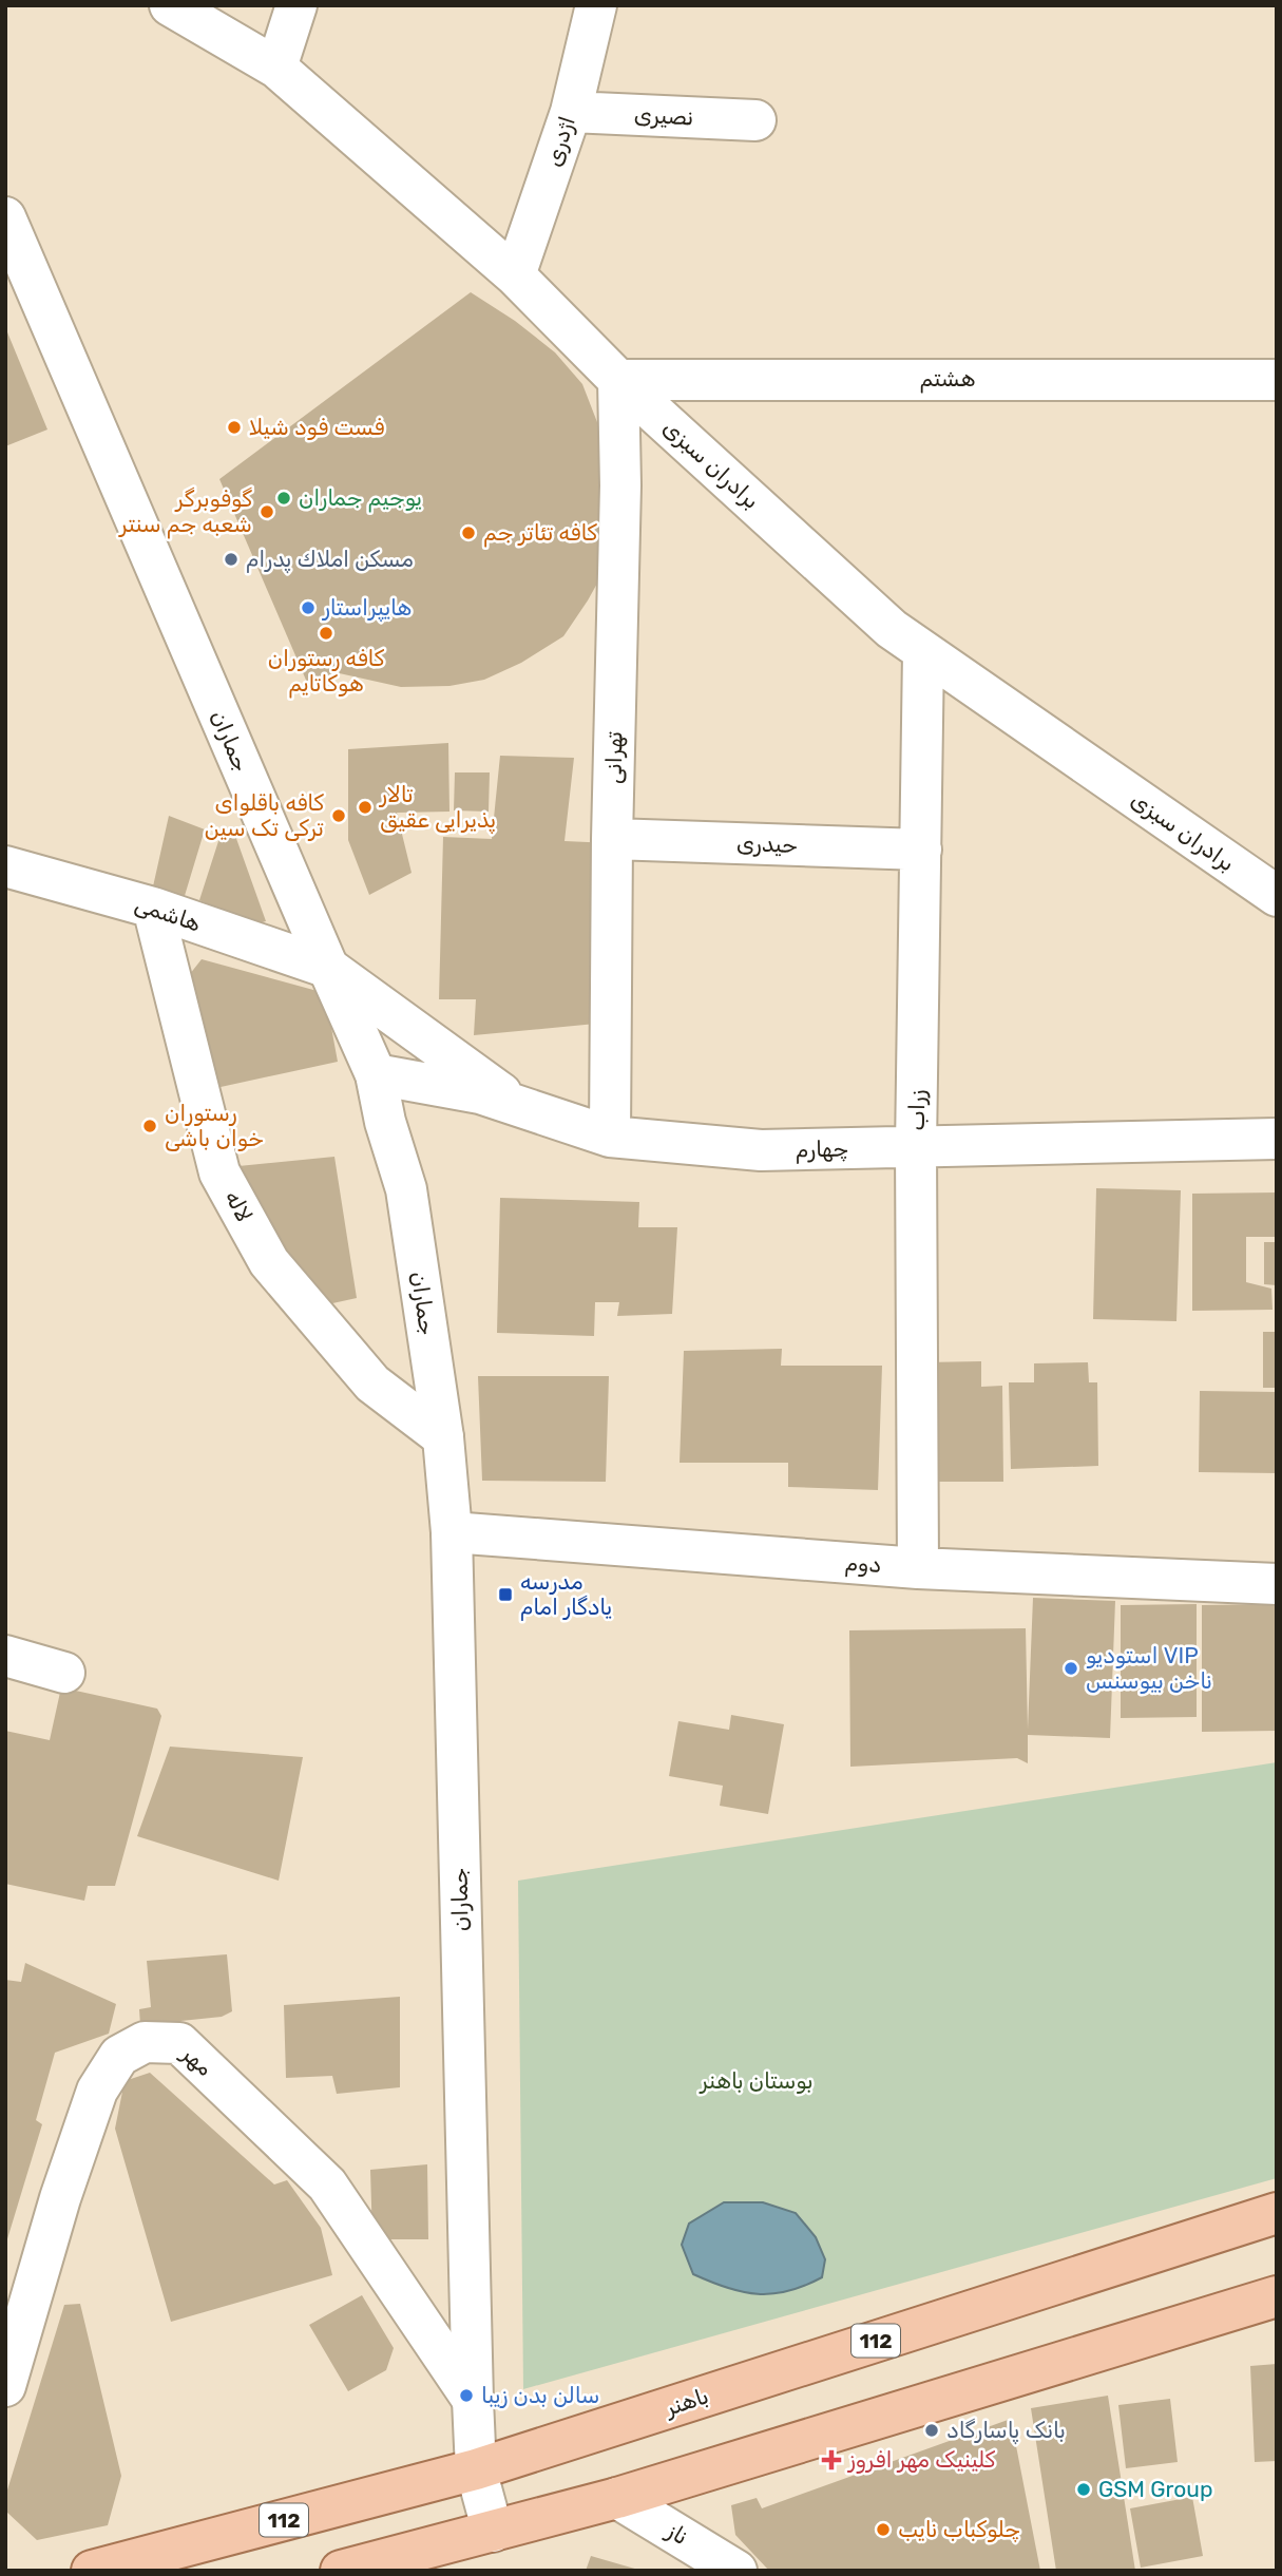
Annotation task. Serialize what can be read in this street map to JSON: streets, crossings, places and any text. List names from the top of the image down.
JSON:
{
  "streets": {
    "main road": ["112", "باهنر"],
    "street": [
      "نصیری",
      "اژدری",
      "هشتم",
      "برادران سبزی",
      "جماران",
      "تهرانی",
      "حیدری",
      "هاشمی",
      "زراب",
      "چهارم",
      "لاله",
      "دوم",
      "مهر",
      "ناز"
    ]
  },
  "crossings": [
    ["نصیری", "اژدری"],
    ["اژدری", "برادران سبزی"],
    ["هشتم", "برادران سبزی"],
    ["هشتم", "تهرانی"],
    ["برادران سبزی", "تهرانی"],
    ["برادران سبزی", "زراب"],
    ["جماران", "هاشمی"],
    ["جماران", "چهارم"],
    ["جماران", "لاله"],
    ["جماران", "دوم"],
    ["جماران", "مهر"],
    ["جماران", "باهنر"],
    ["تهرانی", "حیدری"],
    ["تهرانی", "چهارم"],
    ["حیدری", "زراب"],
    ["هاشمی", "لاله"],
    ["زراب", "چهارم"],
    ["زراب", "دوم"]
  ],
  "parks": ["بوستان باهنر"],
  "places": {
    "other": [
      "فست فود شیلا",
      "یوجیم جماران",
      "گوفوبرگر شعبه جم سنتر",
      "کافه تئاتر جم",
      "مسكن املاك پدرام",
      "هایپراستار",
      "کافه رستوران هوکاتایم",
      "تالار پذیرایی عقیق",
      "کافه باقلوای ترکی تک سین",
      "رستوران خوان باشی",
      "استودیو VIP ناخن بیوسنس",
      "سالن بدن زیبا",
      "بانک پاسارگاد",
      "GSM Group",
      "چلوکباب نایب"
    ],
    "transit": ["مدرسه یادگار امام"],
    "health": ["کلینیک مهر افروز"]
  }
}
